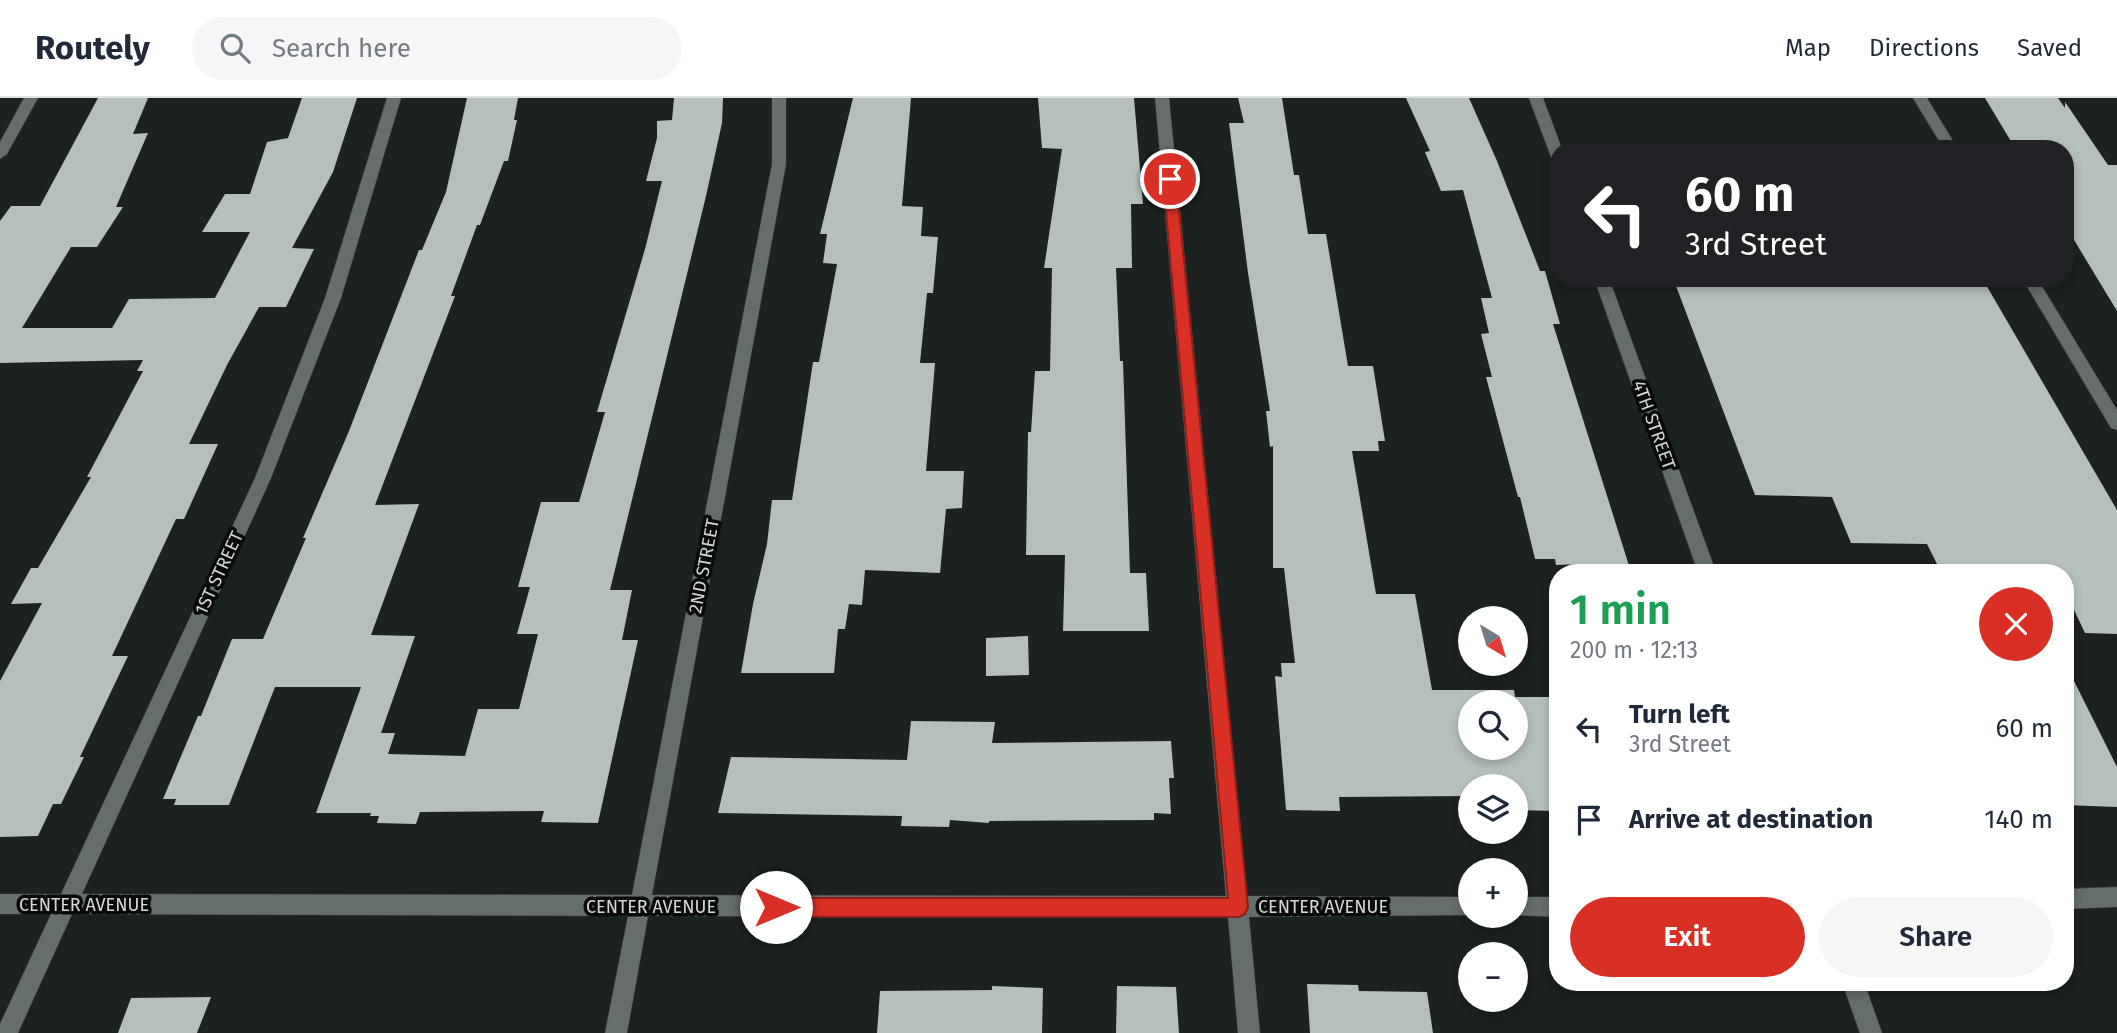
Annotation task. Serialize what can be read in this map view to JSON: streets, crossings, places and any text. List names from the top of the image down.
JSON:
{
  "streets": {
    "street": [
      "4TH STREET",
      "2ND STREET",
      "1ST STREET",
      "CENTER AVENUE"
    ]
  },
  "crossings": [
    ["2ND STREET", "CENTER AVENUE"],
    ["1ST STREET", "CENTER AVENUE"]
  ],
  "north": "bottom right",
  "page": {
    "header": "Routely",
    "search": "Search here",
    "nav": ["Map", "Directions", "Saved"],
    "turn": ["60 m", "3rd Street"],
    "heading": ["1 min", "200 m · 12:13"],
    "map_buttons": ["+", "−"],
    "list": [
      {
        "name": "Turn left",
        "note": "3rd Street",
        "value": "60 m"
      },
      {
        "name": "Arrive at destination",
        "value": "140 m"
      }
    ],
    "buttons": ["Exit", "Share"]
  }
}
